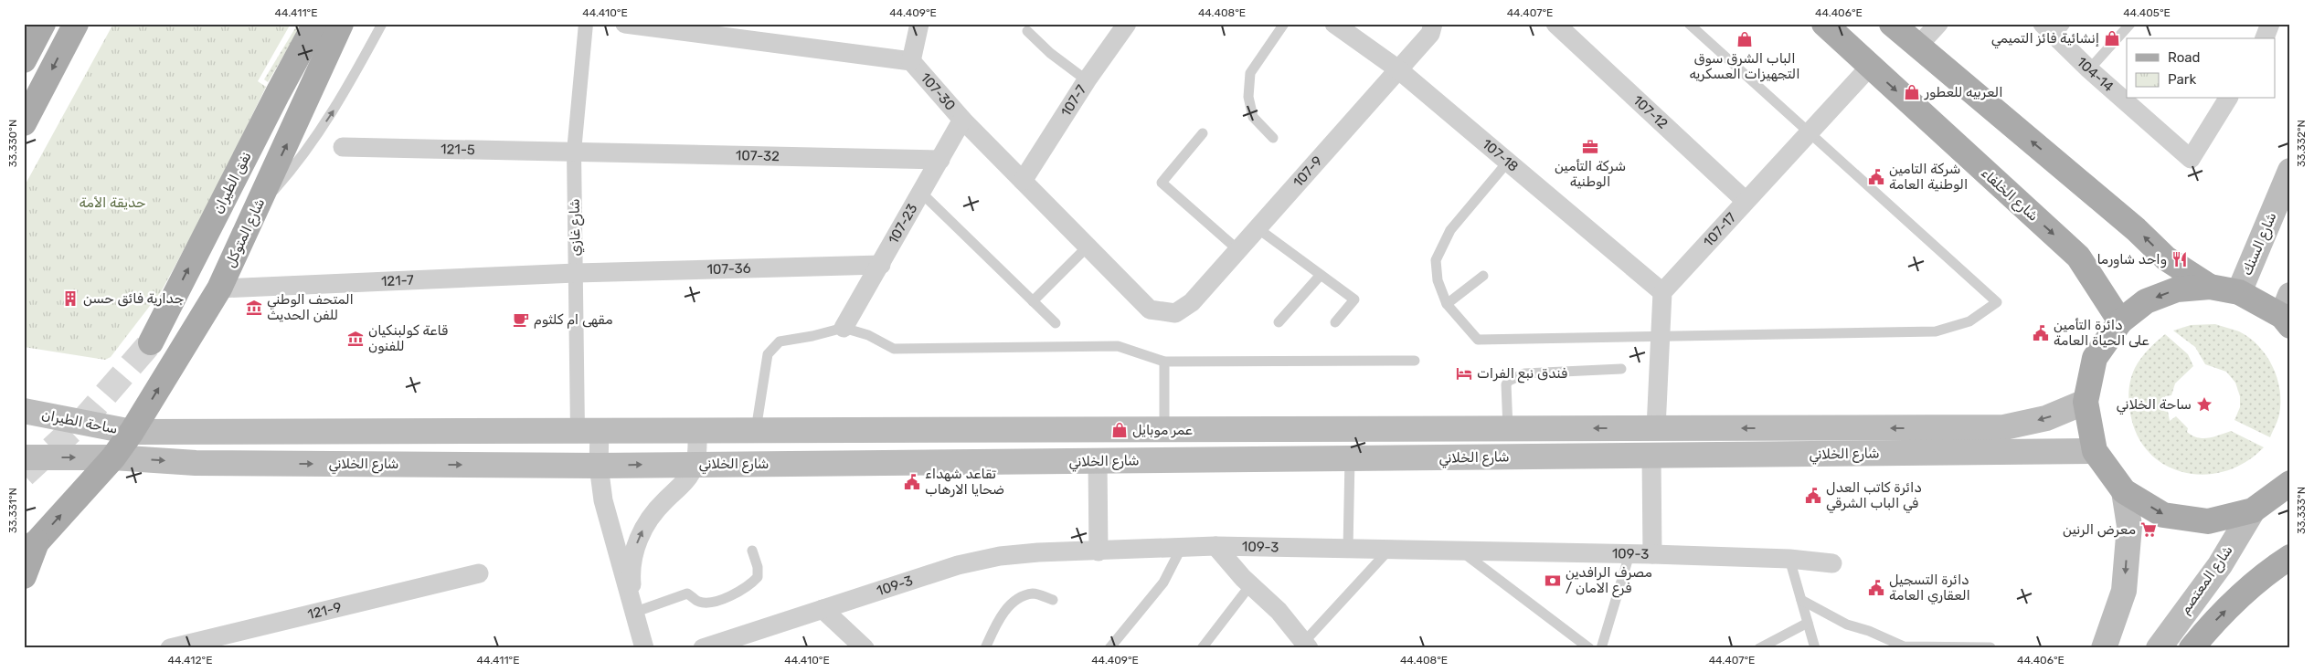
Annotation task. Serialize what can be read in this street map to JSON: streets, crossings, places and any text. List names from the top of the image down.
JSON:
{
  "streets": {
    "main road": [
      "نفق الطيران",
      "شارع الخلفاء",
      "شارع المتوكل",
      "شارع السنك",
      "ساحة الطيران",
      "شارع الخلاني",
      "شارع المعتصم"
    ],
    "street": [
      "104-14",
      "107-30",
      "107-7",
      "107-12",
      "121-5",
      "107-32",
      "107-18",
      "107-9",
      "107-23",
      "شارع غازي",
      "107-17",
      "107-36",
      "121-7",
      "109-3",
      "121-9"
    ]
  },
  "crossings": [
    ["107-30", "107-7"],
    ["107-30", "107-9"],
    ["107-30", "107-23"],
    ["107-12", "107-17"],
    ["121-5", "107-32"],
    ["121-5", "شارع غازي"],
    ["107-32", "107-23"],
    ["107-32", "شارع غازي"],
    ["107-18", "107-9"],
    ["107-18", "107-17"],
    ["شارع الخلفاء", "107-17"],
    ["107-23", "107-36"],
    ["شارع غازي", "107-36"],
    ["شارع غازي", "121-7"],
    ["شارع غازي", "شارع الخلاني"],
    ["شارع المتوكل", "121-7"],
    ["شارع المتوكل", "ساحة الطيران"],
    ["شارع المتوكل", "شارع الخلاني"],
    ["107-36", "121-7"],
    ["ساحة الطيران", "شارع الخلاني"]
  ],
  "one_way": ["شارع المتوكل", "ساحة الطيران"],
  "parks": ["حديقة الأمة"],
  "places": {
    "shop": [
      "إنشائية فائز التميمي",
      "الباب الشرق سوق التجهيزات العسكريه",
      "العربيه للعطور",
      "عمر موبايل"
    ],
    "office": ["شركة التأمين الوطنية"],
    "public building": [
      "شركة التامين الوطنية العامة",
      "دائرة التأمين على الحياة العامة",
      "تقاعد شهداء ضحايا الارهاب",
      "دائرة كاتب العدل في الباب الشرقي",
      "دائرة التسجيل العقاري العامة"
    ],
    "restaurant": ["واحد شاورما"],
    "building": ["جدارية فائق حسن"],
    "museum": ["المتحف الوطني للفن الحديث", "قاعة كولبنكيان للفنون"],
    "cafe": ["مقهى ام كلثوم"],
    "hotel": ["فندق نبع الفرات"],
    "place": ["ساحة الخلاني"],
    "supermarket": ["معرض الرنين"],
    "bank": ["مصرف الرافدين / فرع الامان"]
  },
  "legend": ["Road", "Park"],
  "coordinates": [
    "44.411°E",
    "44.410°E",
    "44.409°E",
    "44.408°E",
    "44.407°E",
    "44.406°E",
    "44.405°E",
    "33.332°N",
    "33.330°N",
    "33.333°N",
    "33.331°N",
    "44.412°E"
  ]
}
